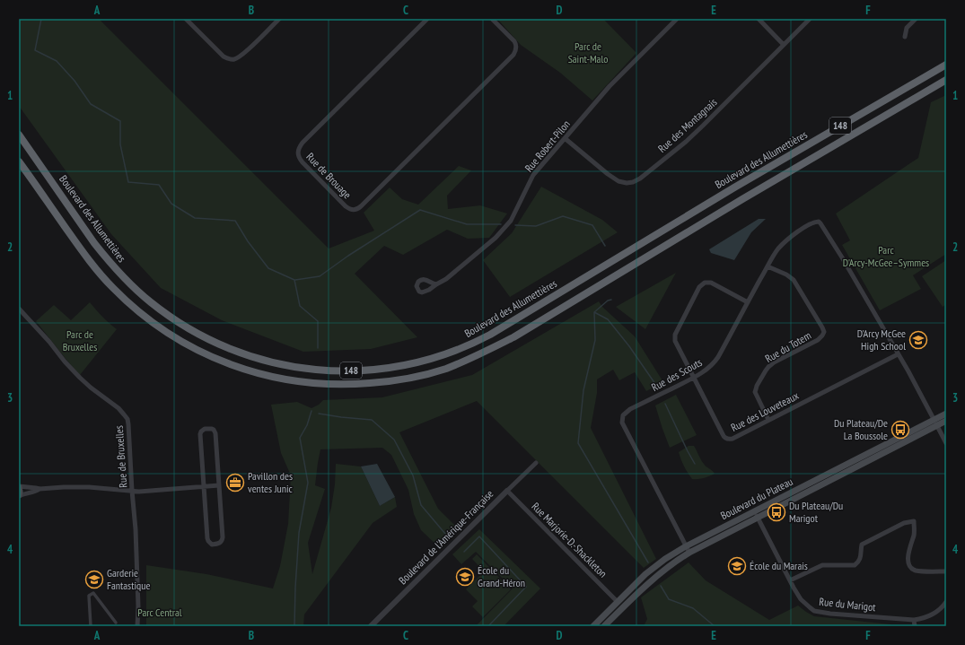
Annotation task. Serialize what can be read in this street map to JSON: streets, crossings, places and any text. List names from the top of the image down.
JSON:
{
  "streets": {
    "highway": ["148", "Boulevard des Allumettières"],
    "main road": ["Boulevard du Plateau"],
    "street": [
      "Rue des Montagnais",
      "Rue Robert-Pilon",
      "Rue de Brouage",
      "Rue du Totem",
      "Rue des Scouts",
      "Rue des Louveteaux",
      "Rue de Bruxelles",
      "Boulevard de l'Amérique-Française",
      "Rue Marjorie-D.-Shackleton",
      "Rue du Marigot"
    ]
  },
  "crossings": [
    ["Rue des Montagnais", "Rue Robert-Pilon"],
    ["Rue du Totem", "Rue des Scouts"],
    ["Rue du Totem", "Rue des Louveteaux"],
    ["Rue des Scouts", "Rue des Louveteaux"],
    ["Rue des Scouts", "Boulevard du Plateau"],
    ["Boulevard du Plateau", "Rue Marjorie-D.-Shackleton"],
    ["Boulevard du Plateau", "Rue du Marigot"],
    ["Boulevard de l'Amérique-Française", "Rue Marjorie-D.-Shackleton"]
  ],
  "parks": [
    "Parc de Saint-Malo",
    "Parc D'Arcy-McGee–Symmes",
    "Parc de Bruxelles",
    "Parc Central"
  ],
  "places": {
    "school or university": [
      "D'Arcy McGee High School",
      "École du Marais",
      "École du Grand-Héron",
      "Garderie Fantastique"
    ],
    "bus stop": ["Du Plateau/De La Boussole", "Du Plateau/Du Marigot"],
    "office": ["Pavillon des ventes Junic"]
  },
  "grid": {
    "columns": [
      "A",
      "B",
      "C",
      "D",
      "E",
      "F"
    ],
    "rows": [
      "1",
      "2",
      "3",
      "4"
    ]
  }
}
